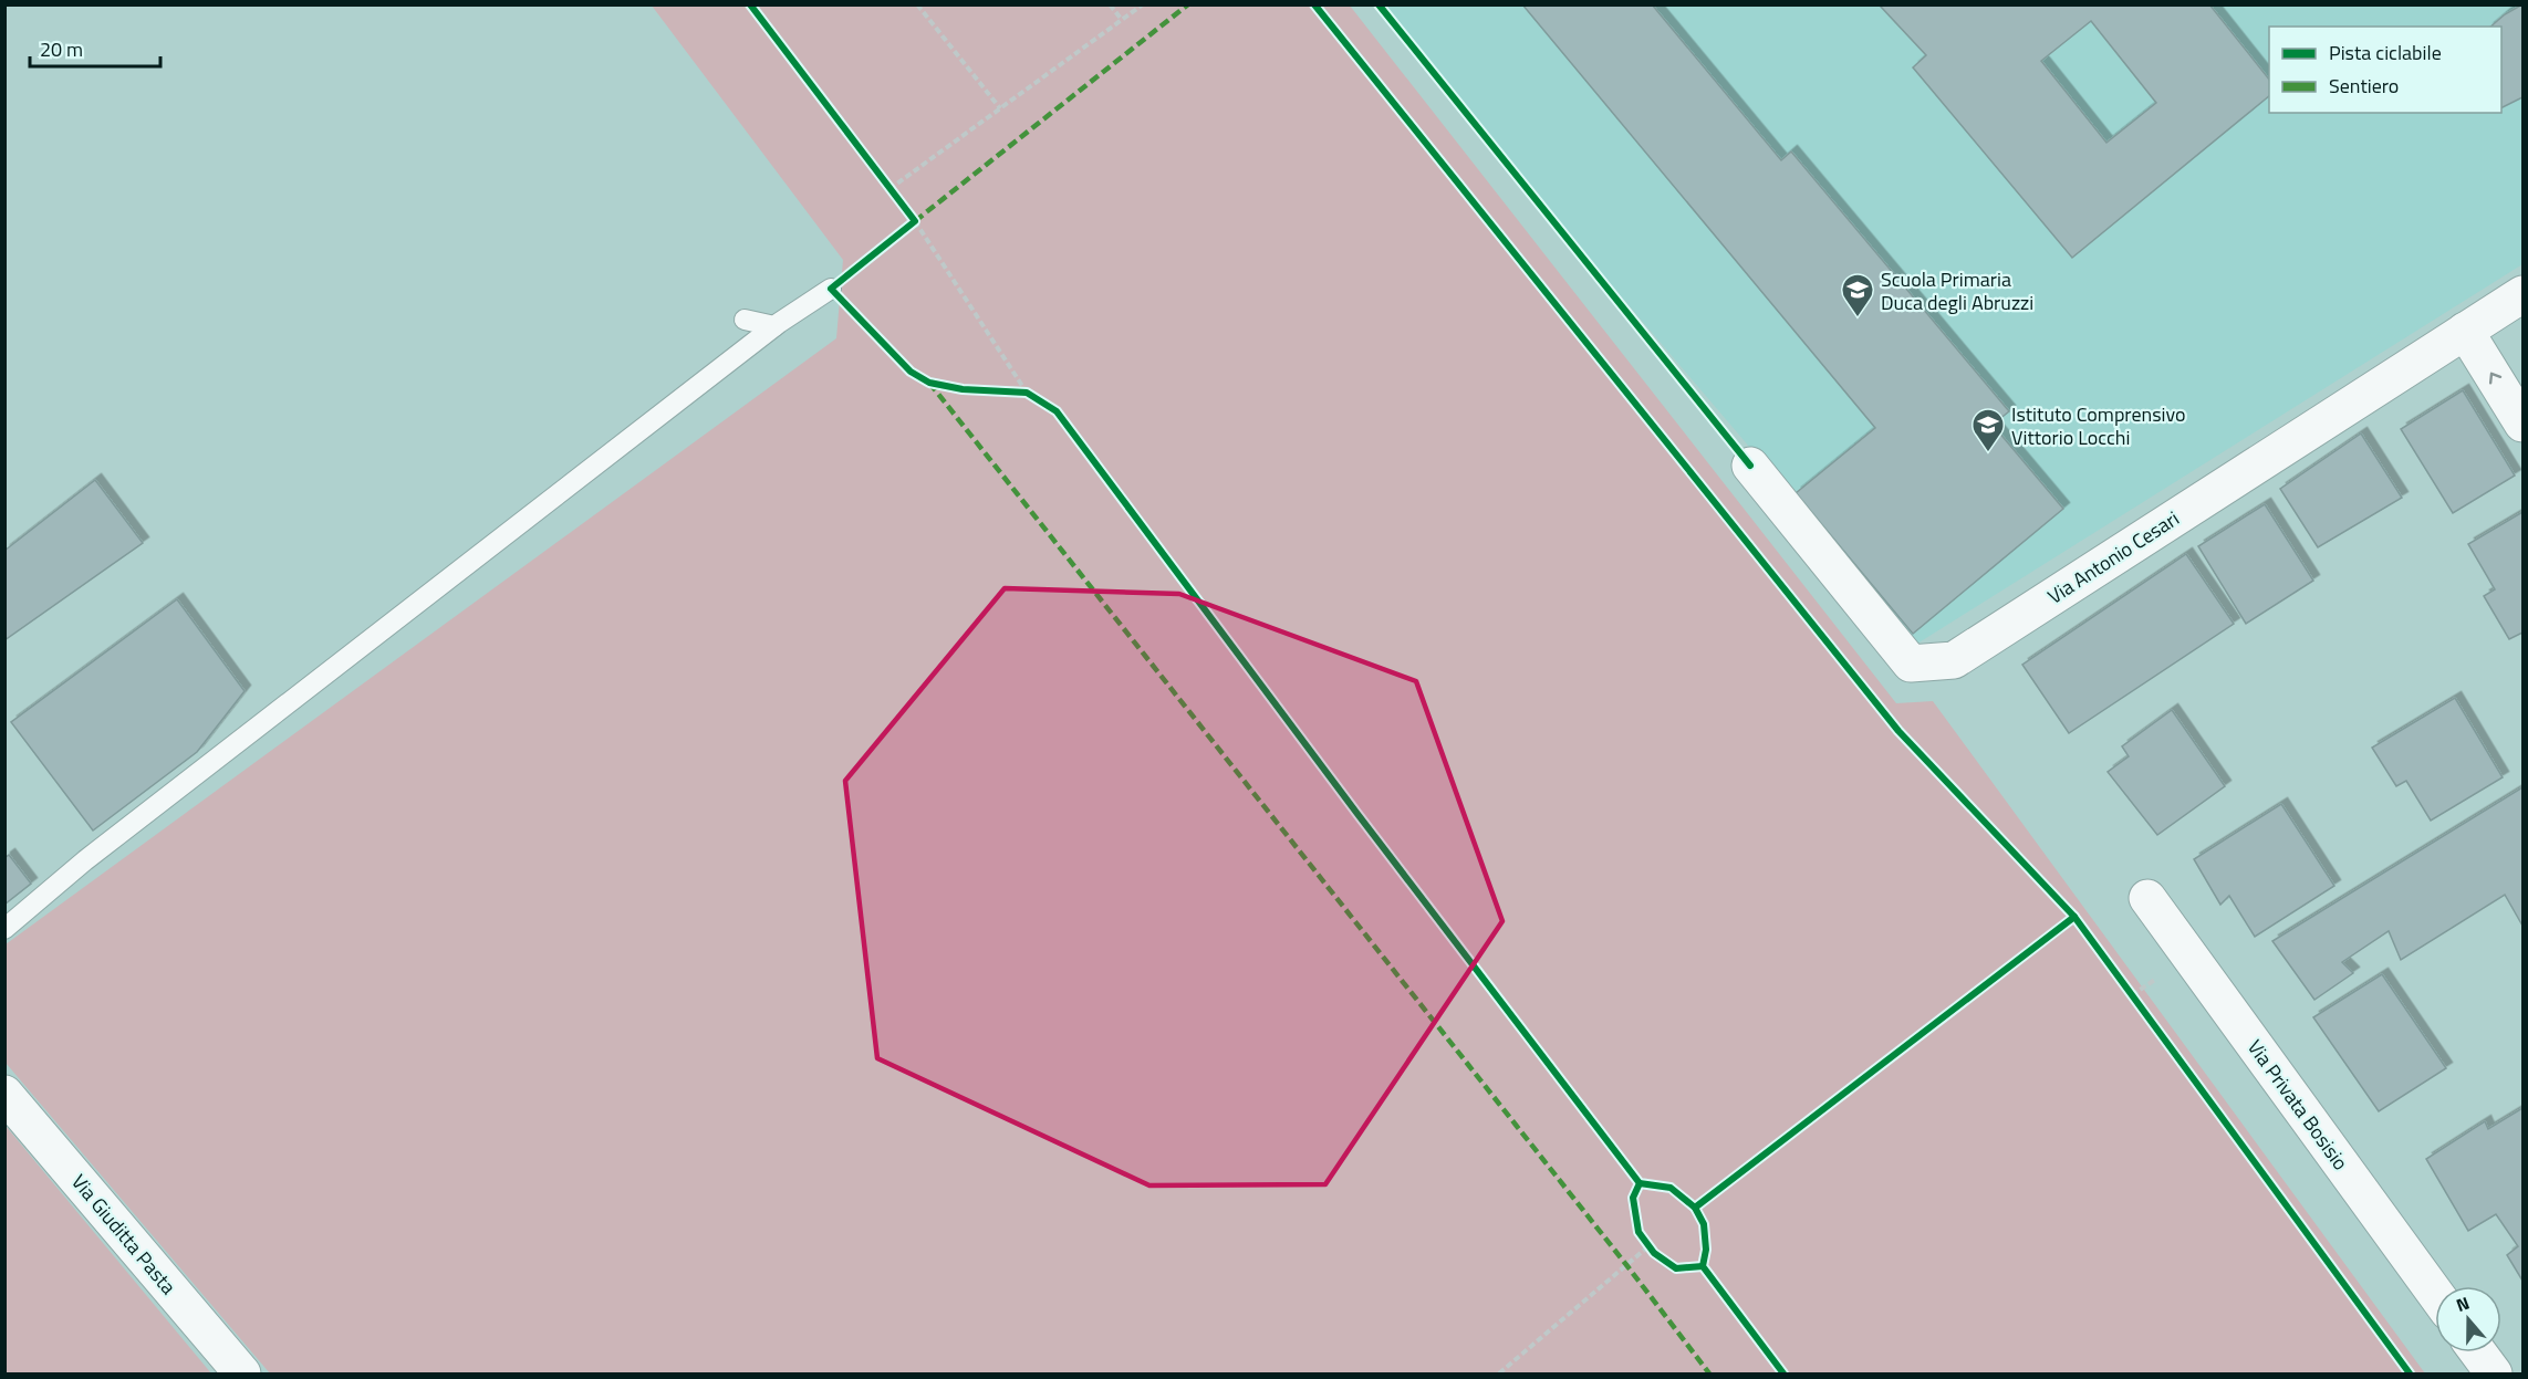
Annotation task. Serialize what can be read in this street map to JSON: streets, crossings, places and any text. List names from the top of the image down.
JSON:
{
  "streets": {
    "street": ["Via Antonio Cesari", "Via Privata Bosisio", "Via Giuditta Pasta"]
  },
  "places": {
    "school or university": ["Scuola Primaria Duca degli Abruzzi", "Istituto Comprensivo Vittorio Locchi"]
  },
  "legend": ["Pista ciclabile", "Sentiero"],
  "scale_bar": "20 m",
  "north": "top"
}
